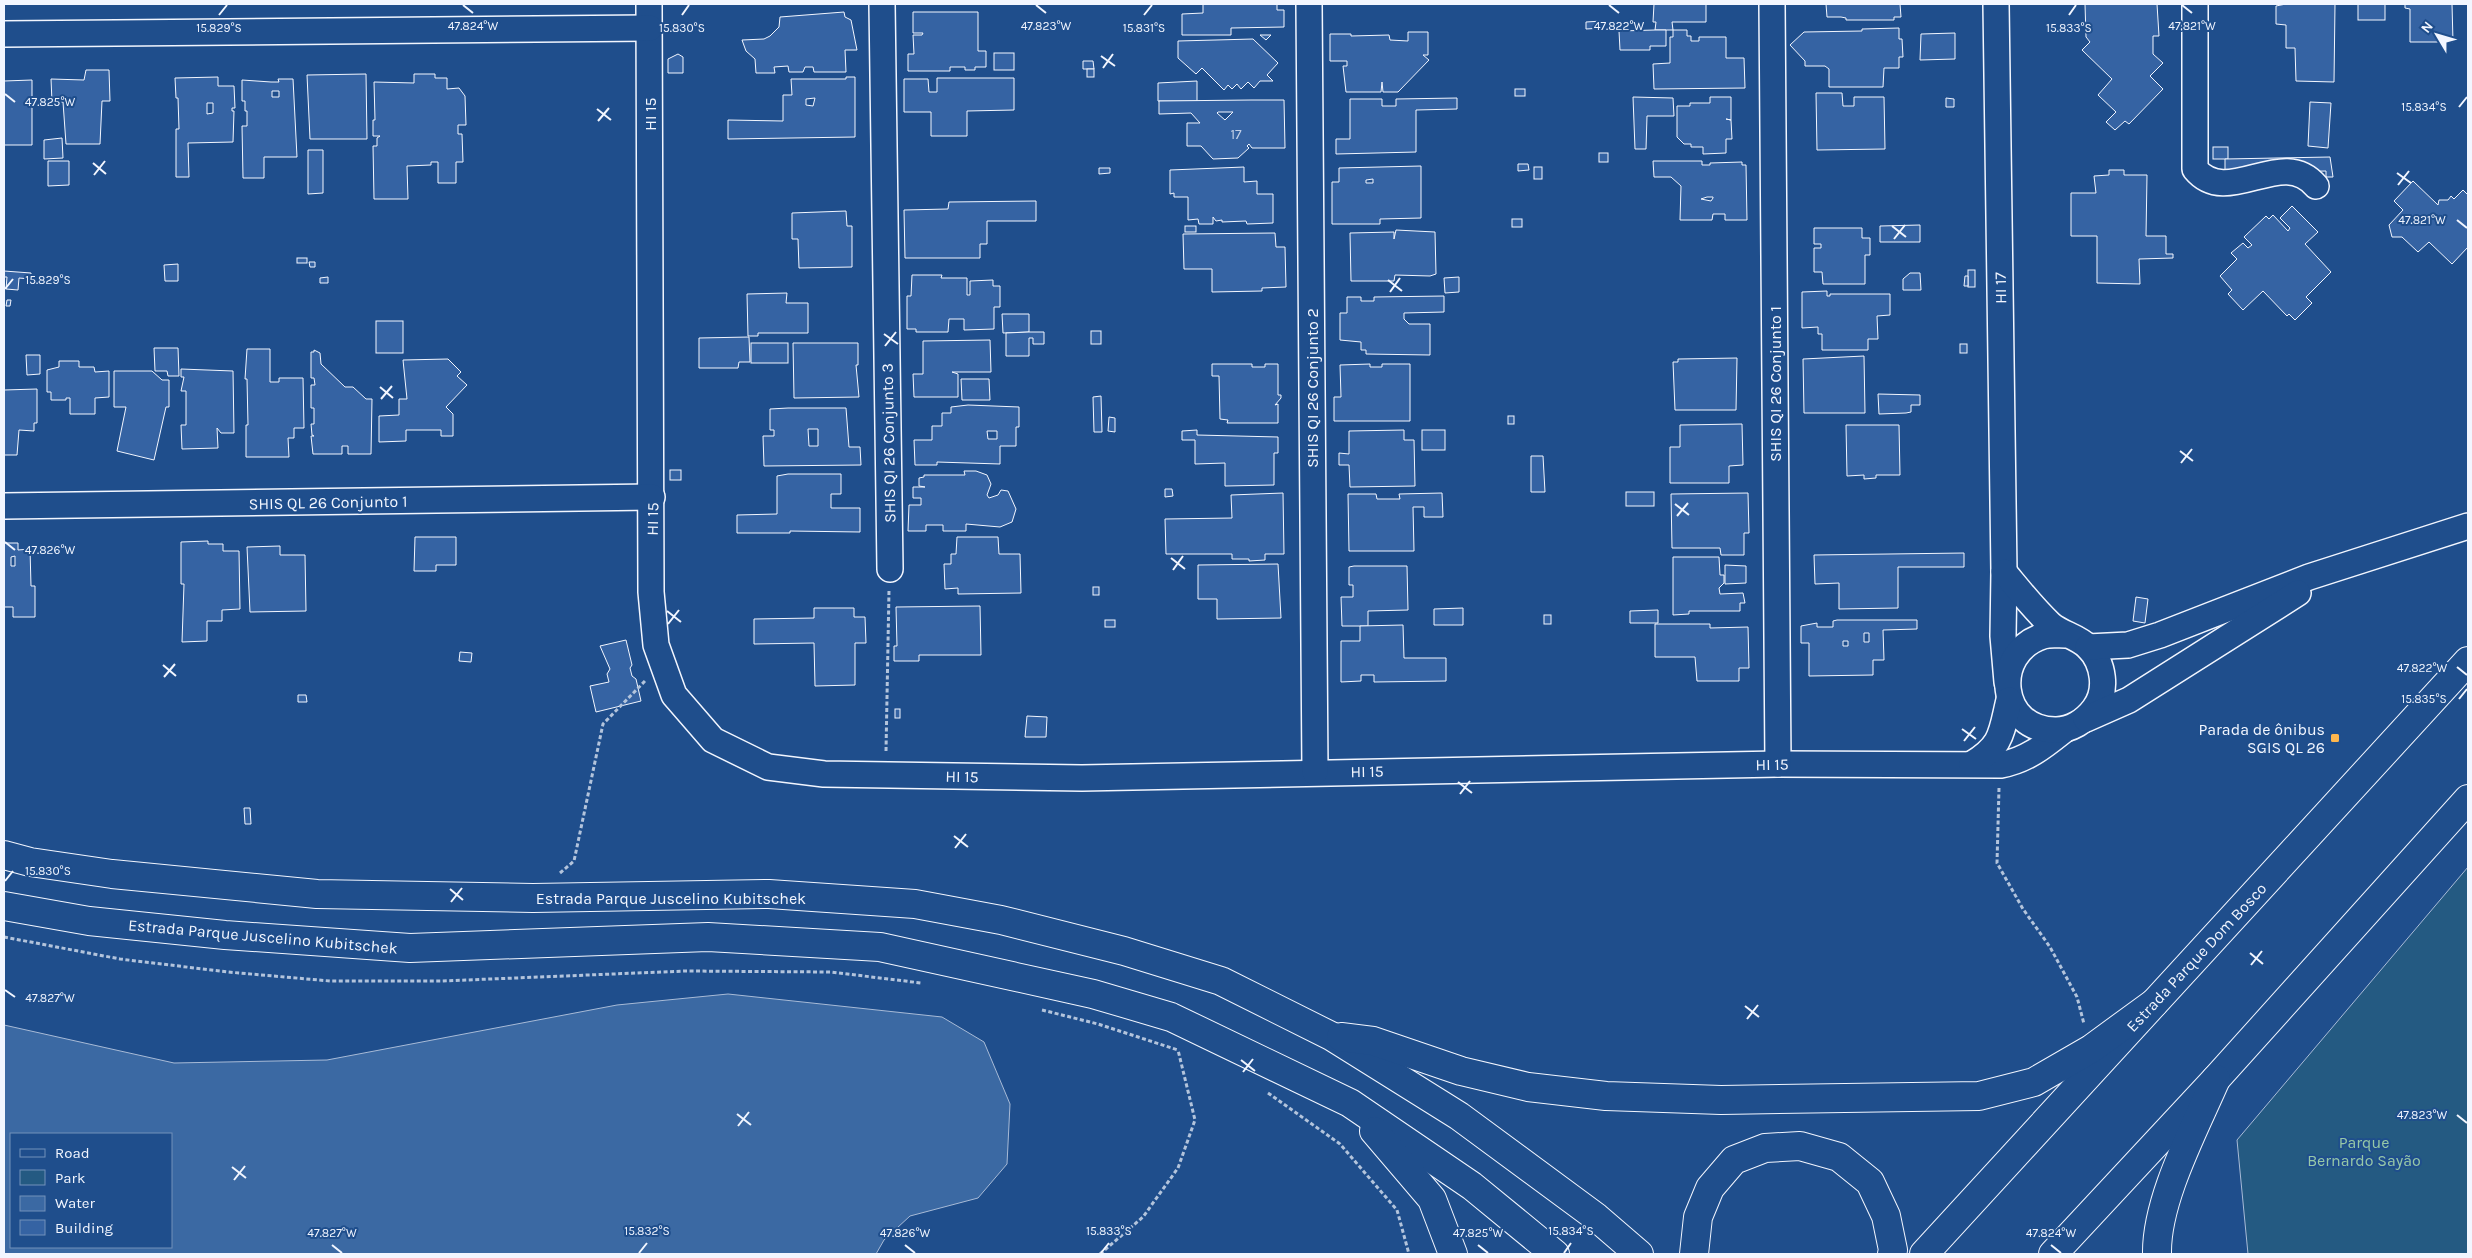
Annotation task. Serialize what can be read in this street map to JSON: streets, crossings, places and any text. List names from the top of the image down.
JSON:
{
  "streets": {
    "main road": ["Estrada Parque Juscelino Kubitschek", "Estrada Parque Dom Bosco"],
    "street": [
      "HI 15",
      "HI 17",
      "SHIS QI 26 Conjunto 1",
      "SHIS QI 26 Conjunto 2",
      "SHIS QI 26 Conjunto 3",
      "SHIS QL 26 Conjunto 1"
    ]
  },
  "crossings": [
    ["HI 15", "HI 17"],
    ["HI 15", "SHIS QI 26 Conjunto 1"],
    ["HI 15", "SHIS QI 26 Conjunto 2"],
    ["HI 15", "SHIS QL 26 Conjunto 1"]
  ],
  "parks": ["Parque Bernardo Sayão"],
  "places": {
    "transit": ["Parada de ônibus SGIS QL 26"]
  },
  "house_numbers": ["17"],
  "legend": [
    "Road",
    "Park",
    "Water",
    "Building"
  ],
  "north": "top left",
  "coordinates": [
    "47.823°W",
    "47.821°W",
    "47.824°W",
    "47.822°W",
    "15.829°S",
    "15.830°S",
    "15.831°S",
    "15.833°S",
    "47.825°W",
    "15.834°S",
    "47.826°W",
    "15.835°S",
    "47.827°W",
    "15.832°S"
  ]
}
